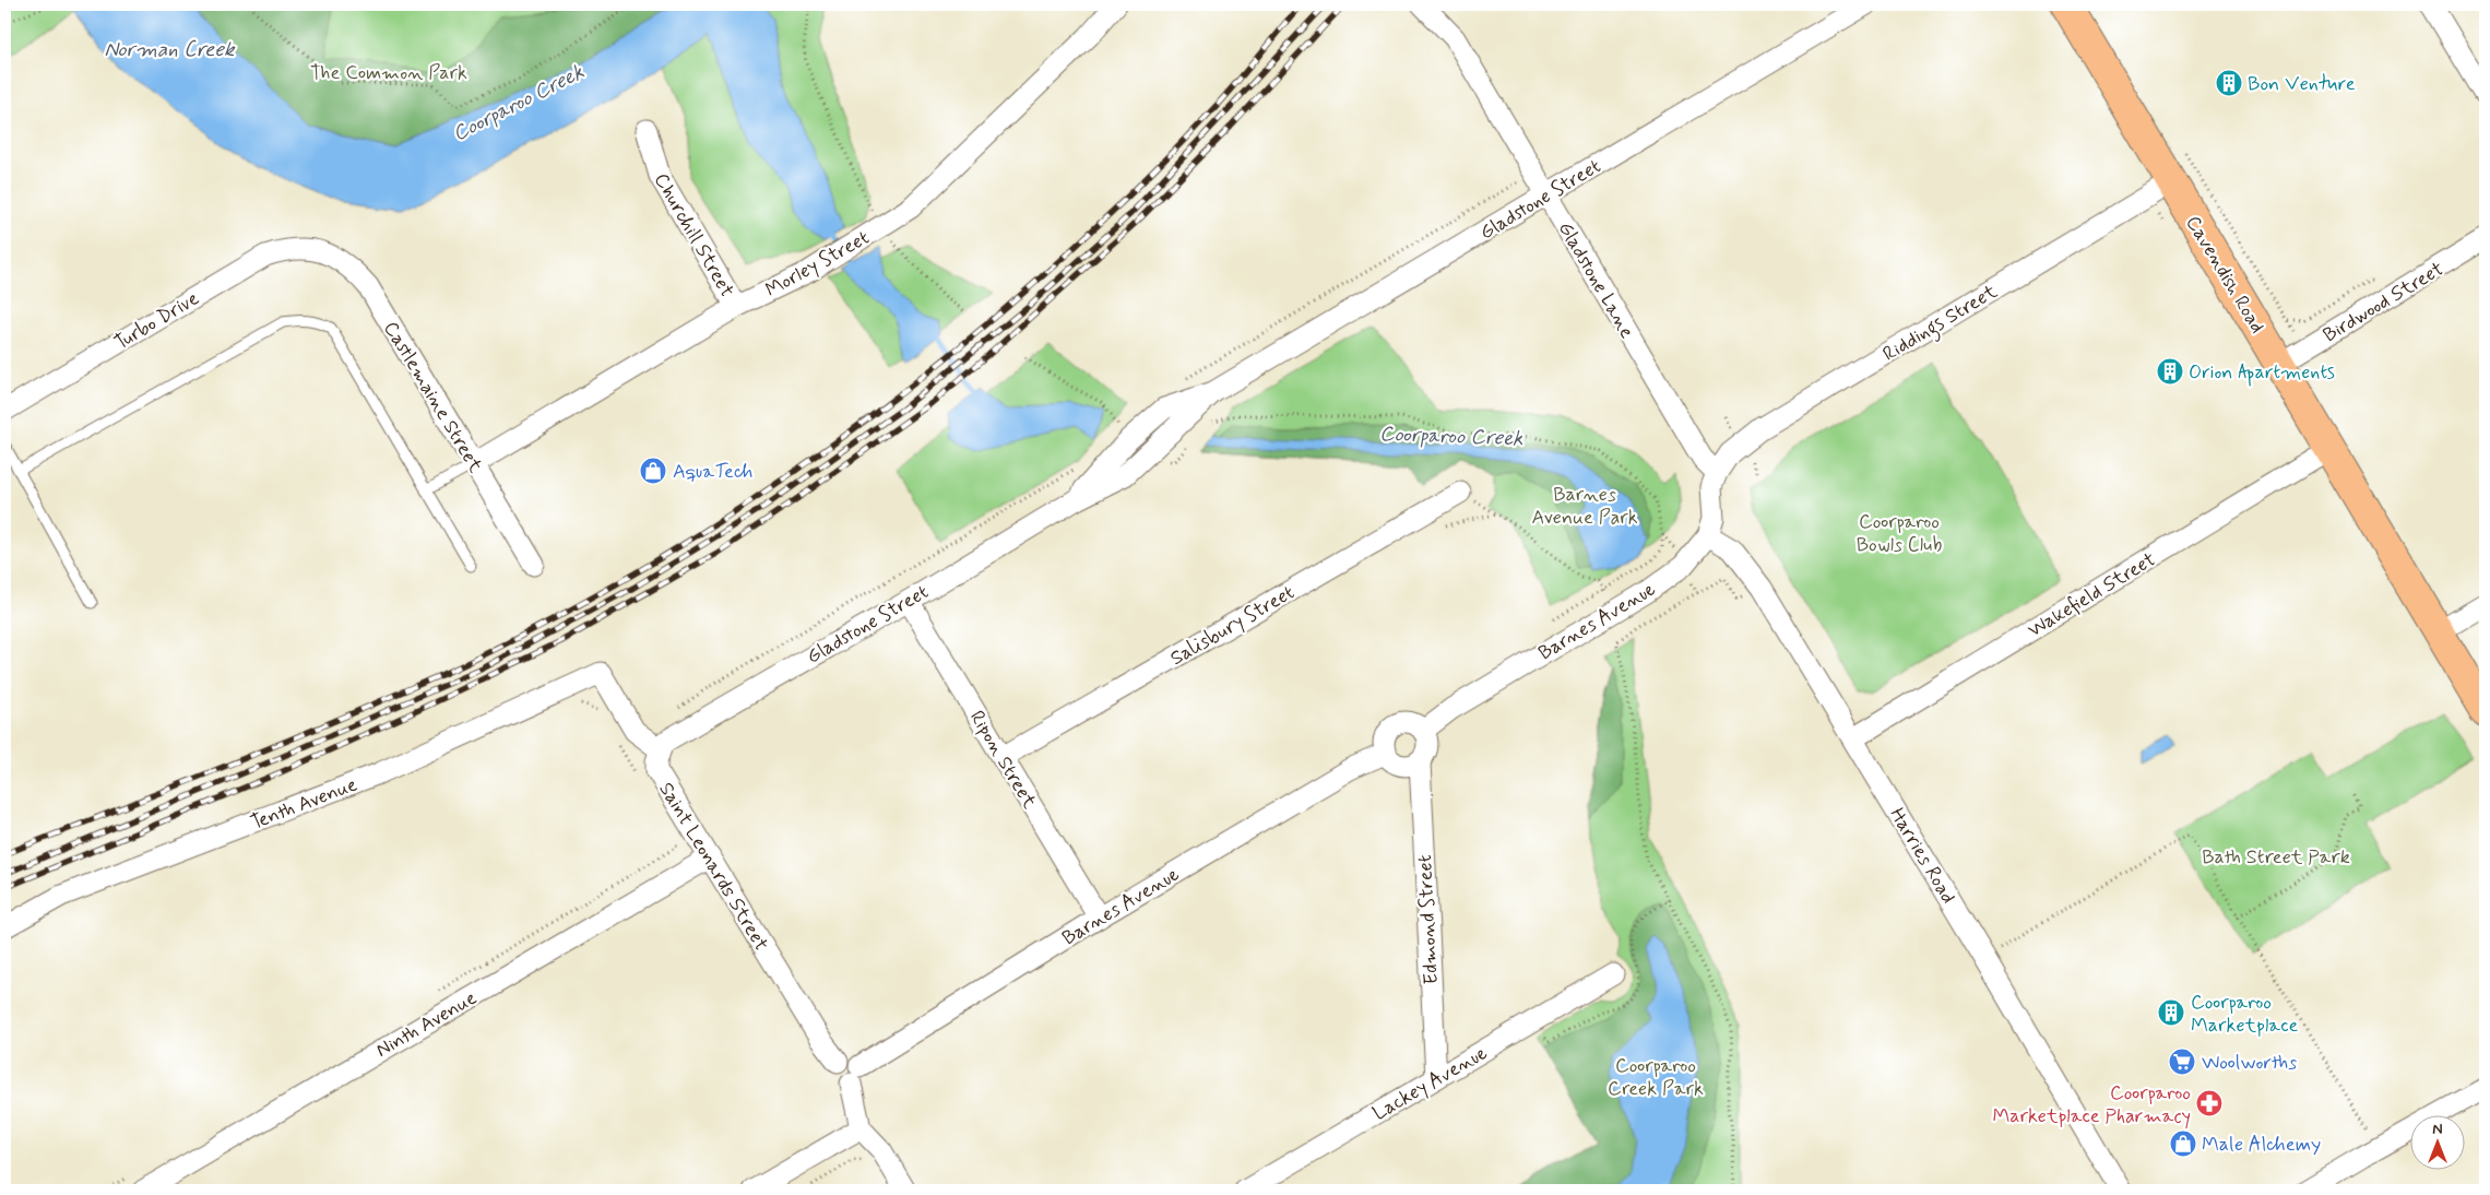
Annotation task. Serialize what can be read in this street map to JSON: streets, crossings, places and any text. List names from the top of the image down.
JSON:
{
  "streets": {
    "main road": ["Cavendish Road"],
    "street": [
      "Gladstone Street",
      "Churchill Street",
      "Morley Street",
      "Gladstone Lane",
      "Birdwood Street",
      "Turbo Drive",
      "Riddings Street",
      "Castlemaine Street",
      "Wakefield Street",
      "Barnes Avenue",
      "Salisbury Street",
      "Ripon Street",
      "Tenth Avenue",
      "Harries Road",
      "Saint Leonards Street",
      "Edmond Street",
      "Ninth Avenue",
      "Lackey Avenue"
    ]
  },
  "crossings": [
    ["Gladstone Street", "Gladstone Lane"],
    ["Gladstone Street", "Ripon Street"],
    ["Gladstone Street", "Tenth Avenue"],
    ["Gladstone Street", "Saint Leonards Street"],
    ["Churchill Street", "Morley Street"],
    ["Morley Street", "Castlemaine Street"],
    ["Cavendish Road", "Birdwood Street"],
    ["Cavendish Road", "Riddings Street"],
    ["Cavendish Road", "Wakefield Street"],
    ["Gladstone Lane", "Riddings Street"],
    ["Gladstone Lane", "Barnes Avenue"],
    ["Turbo Drive", "Castlemaine Street"],
    ["Riddings Street", "Barnes Avenue"],
    ["Wakefield Street", "Harries Road"],
    ["Barnes Avenue", "Ripon Street"],
    ["Barnes Avenue", "Harries Road"],
    ["Barnes Avenue", "Saint Leonards Street"],
    ["Barnes Avenue", "Edmond Street"],
    ["Salisbury Street", "Ripon Street"],
    ["Tenth Avenue", "Saint Leonards Street"],
    ["Saint Leonards Street", "Ninth Avenue"],
    ["Edmond Street", "Lackey Avenue"]
  ],
  "water": ["Norman Creek", "Coorparoo Creek"],
  "parks": [
    "The Common Park",
    "Barnes Avenue Park",
    "Coorparoo Bowls Club",
    "Bath Street Park",
    "Coorparoo Creek Park"
  ],
  "places": {
    "building": ["Bon Venture", "Orion Apartments", "Coorparoo Marketplace"],
    "shop": ["AquaTech", "Male Alchemy"],
    "supermarket": ["Woolworths"],
    "pharmacy": ["Coorparoo Marketplace Pharmacy"]
  },
  "north": "top"
}
